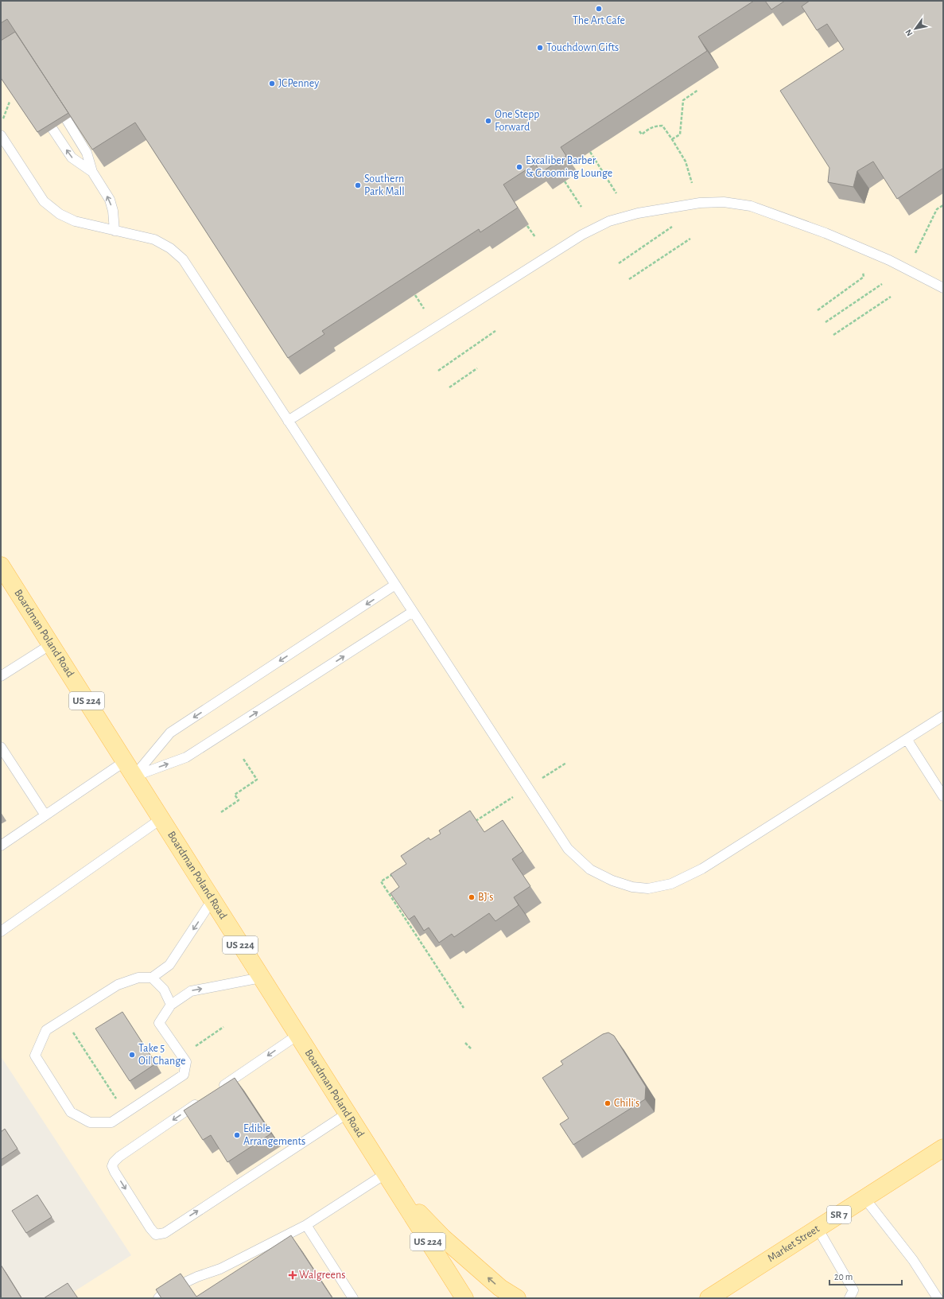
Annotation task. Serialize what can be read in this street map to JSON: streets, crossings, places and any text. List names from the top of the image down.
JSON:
{
  "streets": {
    "main road": [
      "Boardman Poland Road",
      "US 224",
      "SR 7",
      "Market Street"
    ]
  },
  "places": {
    "other": [
      "The Art Cafe",
      "Touchdown Gifts",
      "JCPenney",
      "One Stepp Forward",
      "Excaliber Barber & Grooming Lounge",
      "Southern Park Mall",
      "BJ's",
      "Take 5 Oil Change",
      "Chili's",
      "Edible Arrangements"
    ],
    "health": ["Walgreens"]
  },
  "scale_bar": "20 m",
  "north": "bottom left"
}
